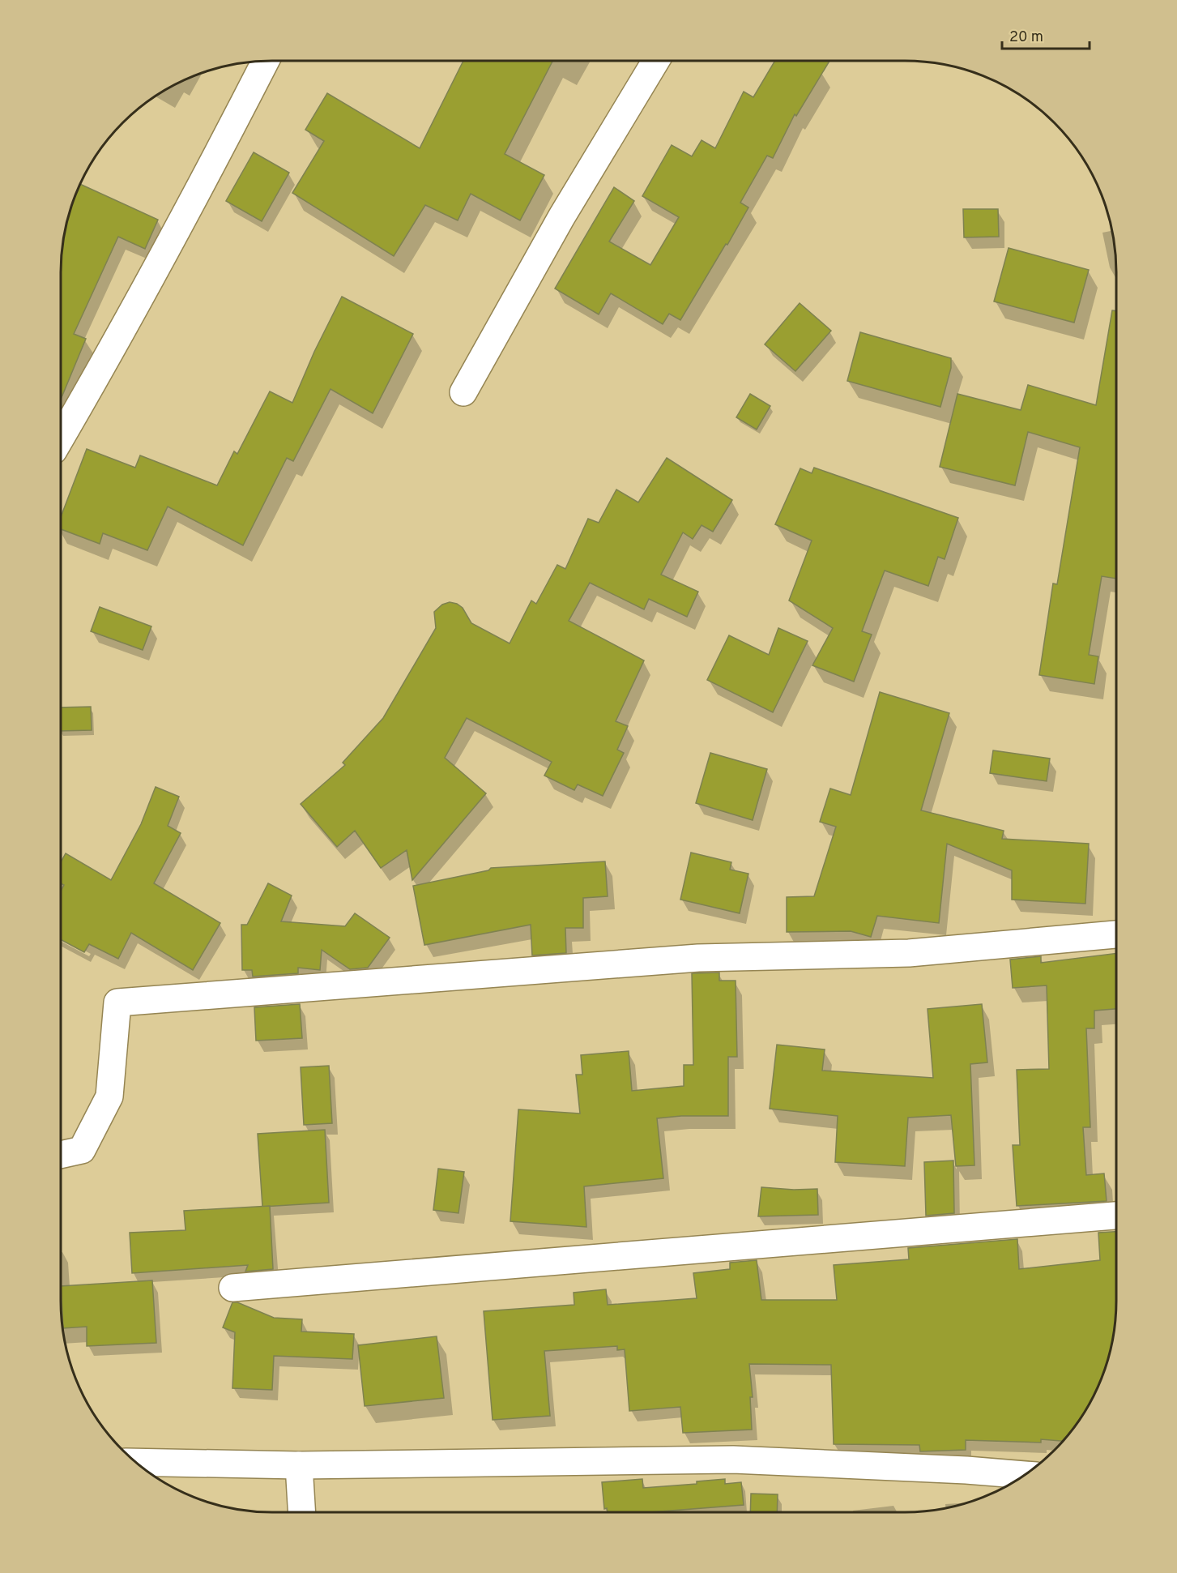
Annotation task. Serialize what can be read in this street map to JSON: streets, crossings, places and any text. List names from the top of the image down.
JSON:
{
  "scale_bar": "20 m"
}
